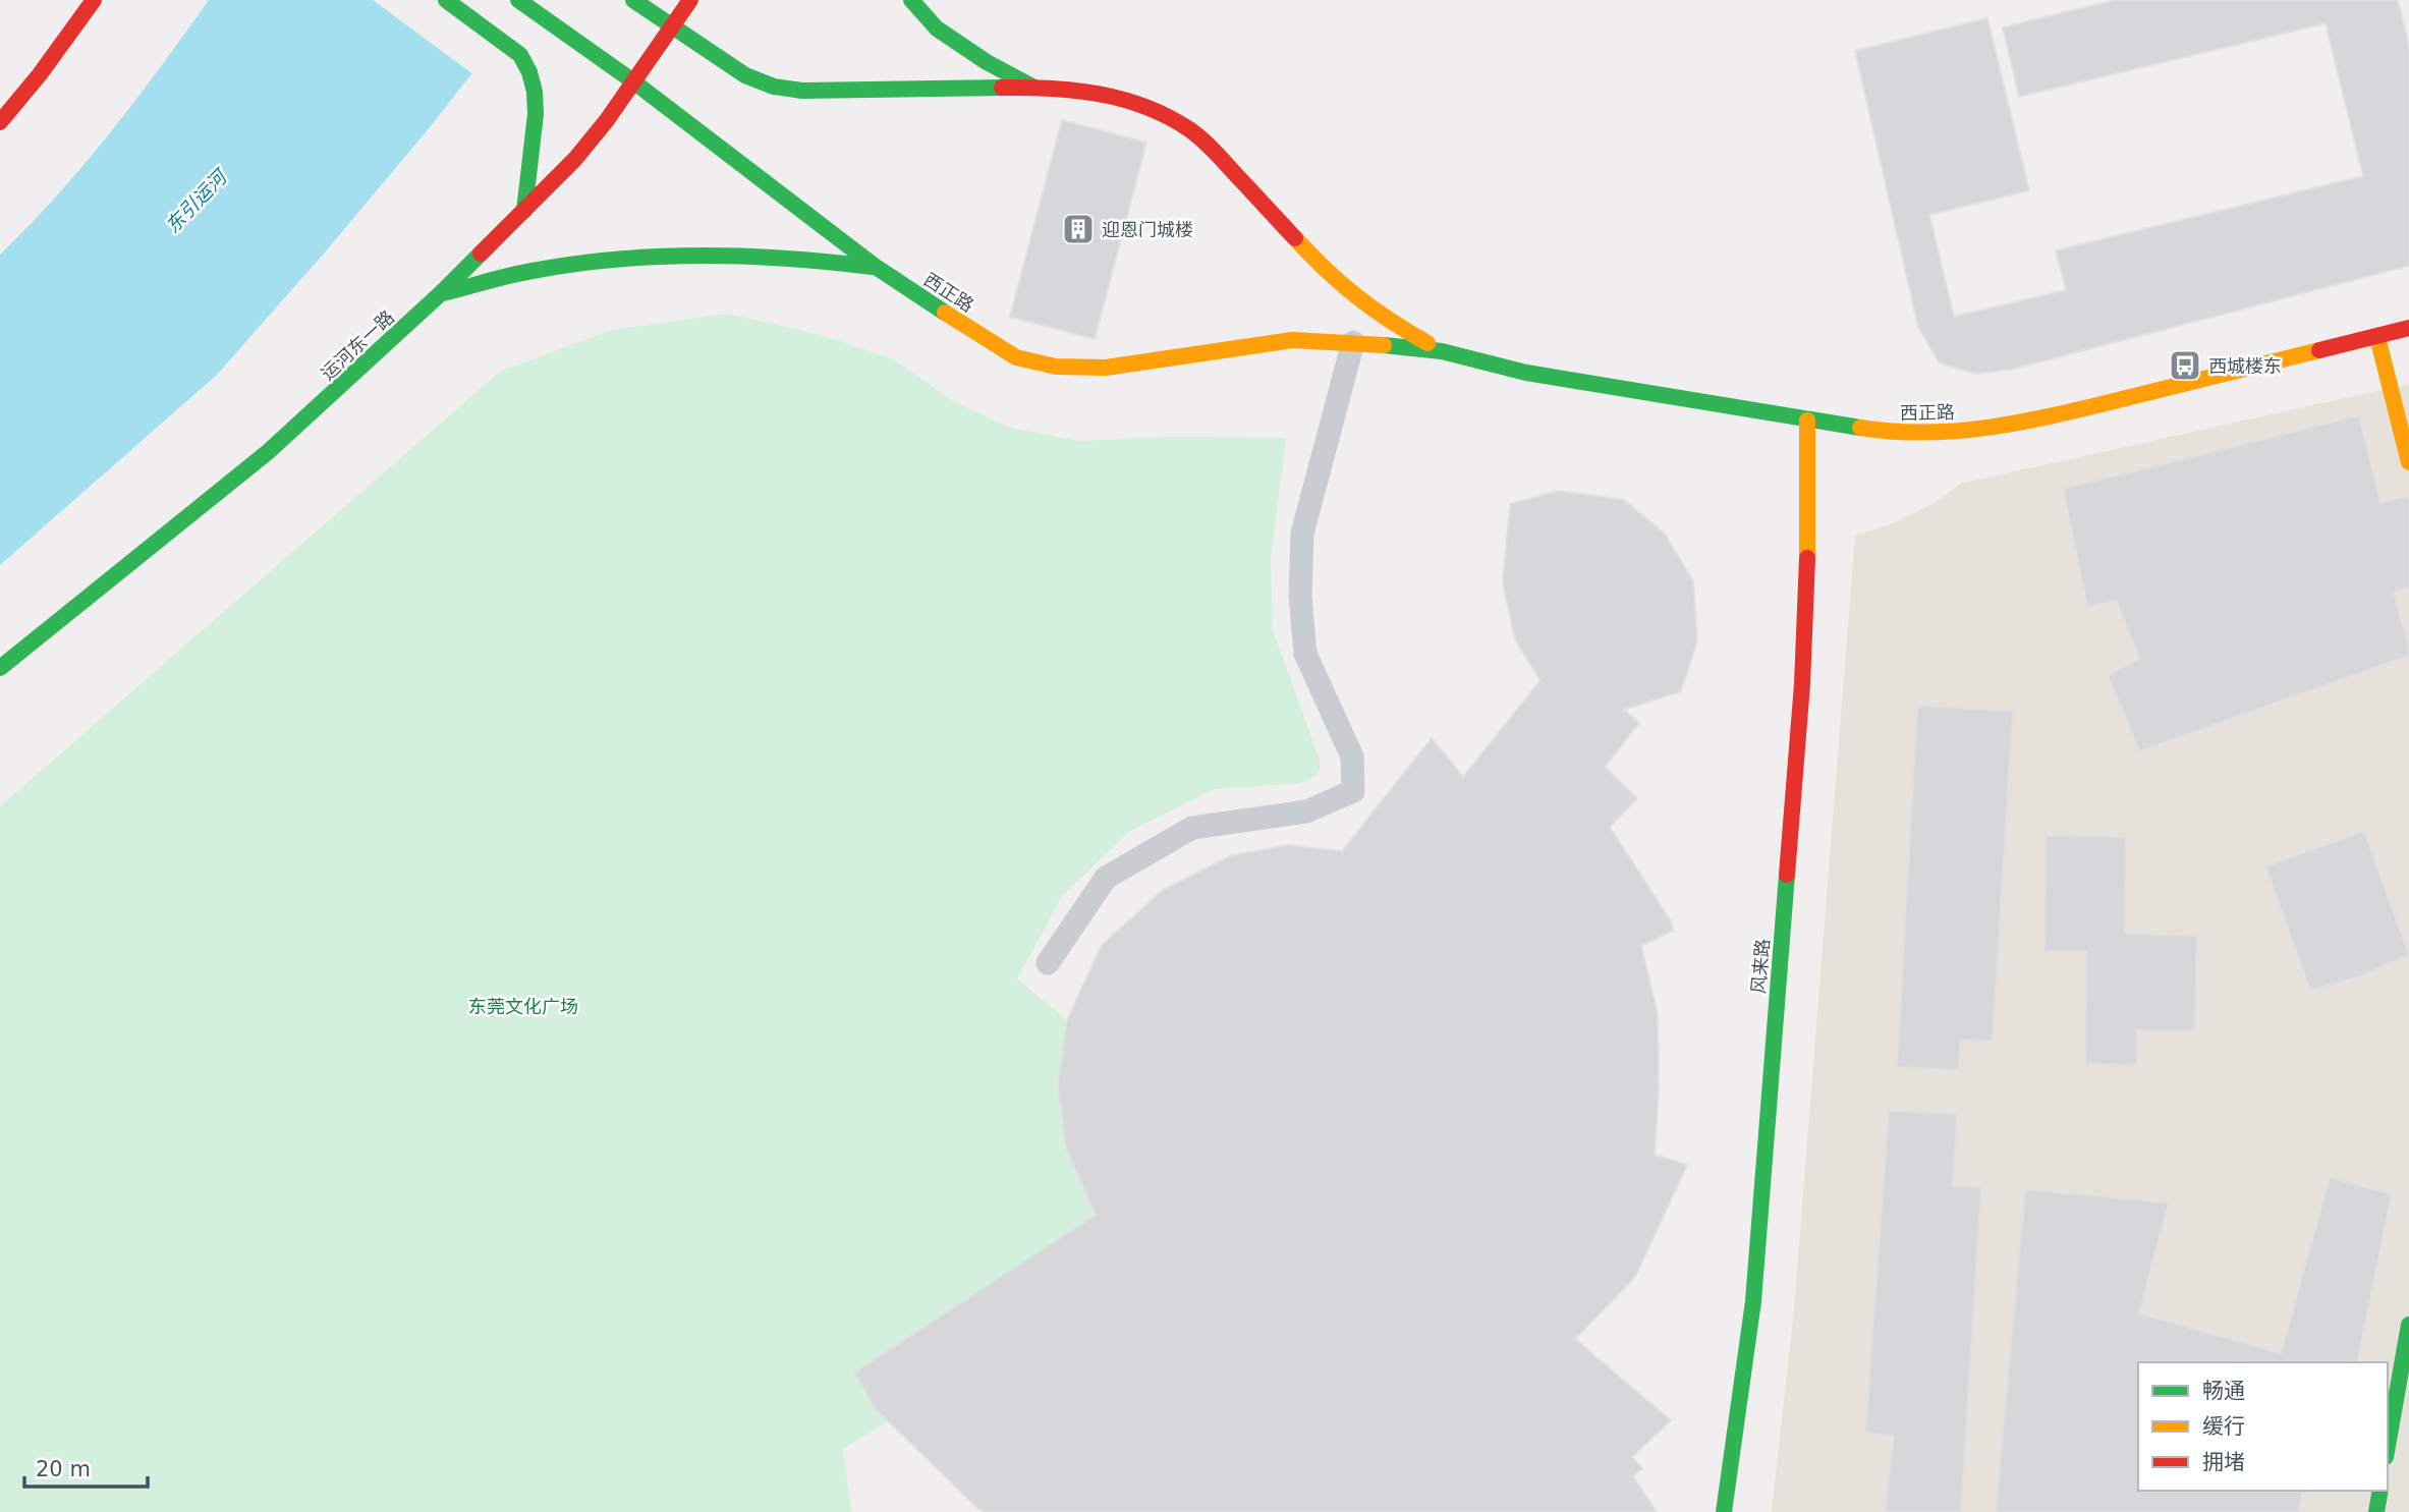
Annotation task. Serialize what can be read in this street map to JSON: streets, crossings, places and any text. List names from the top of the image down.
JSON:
{
  "streets": {
    "main road": ["西正路", "运河东一路", "风来路"]
  },
  "crossings": [
    ["西正路", "运河东一路"],
    ["西正路", "风来路"]
  ],
  "water": ["东引运河"],
  "parks": ["东莞文化广场"],
  "places": {
    "building": ["迎恩门城楼"],
    "bus stop": ["西城楼东"]
  },
  "legend": ["畅通", "缓行", "拥堵"],
  "scale_bar": "20 m"
}
